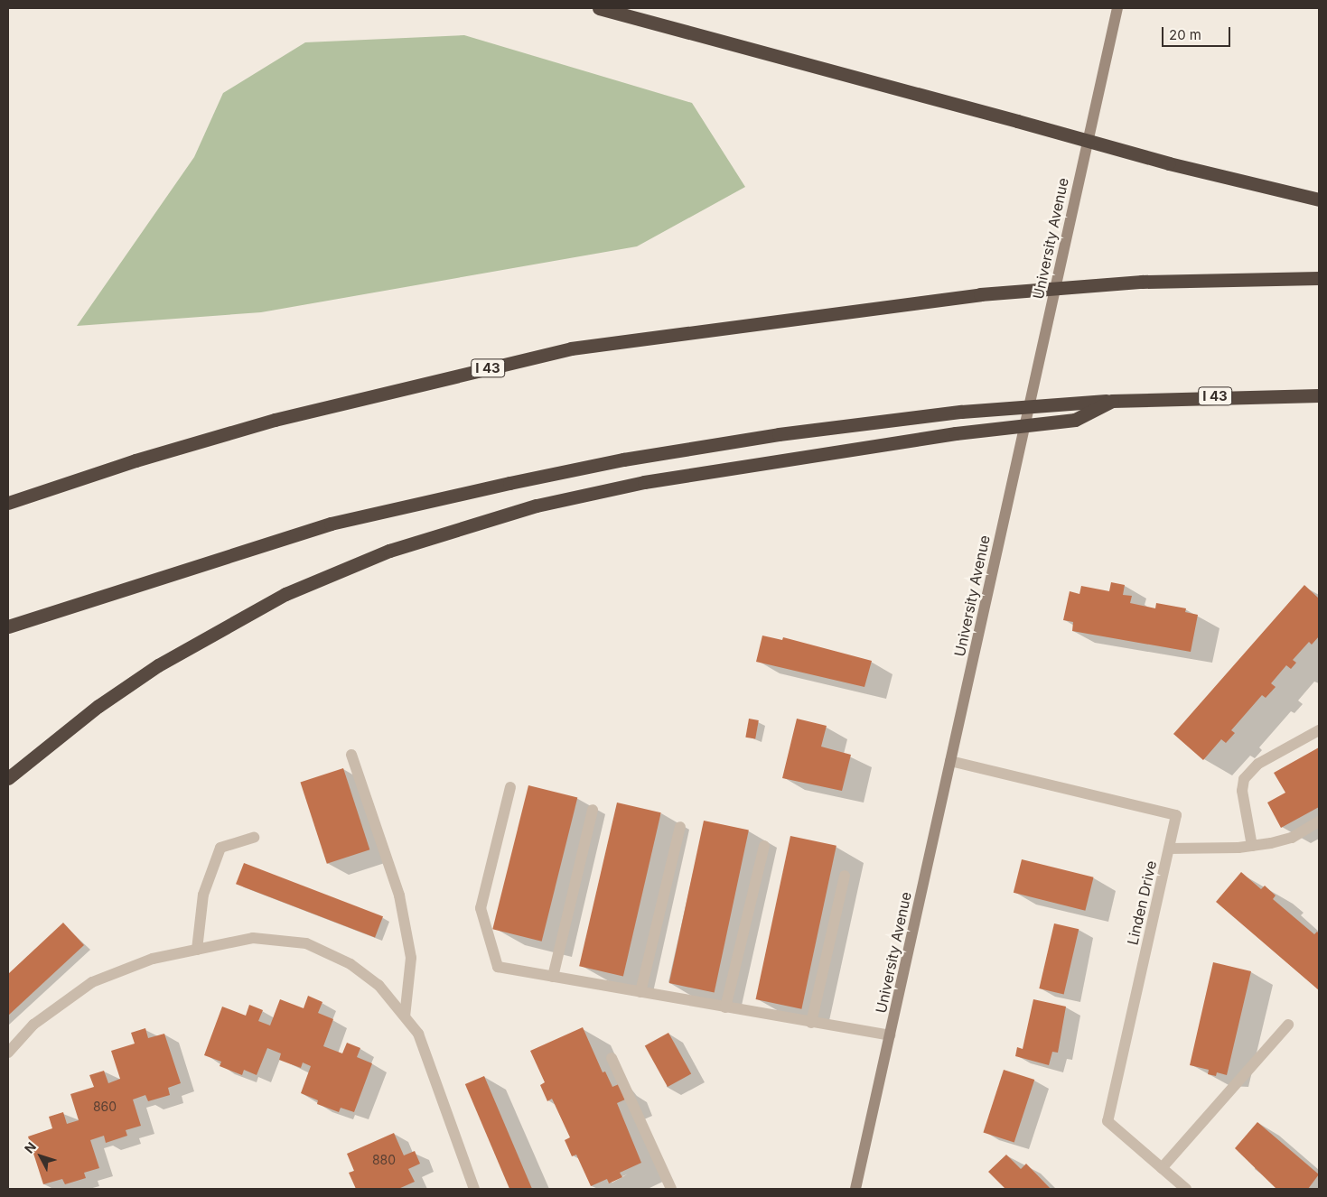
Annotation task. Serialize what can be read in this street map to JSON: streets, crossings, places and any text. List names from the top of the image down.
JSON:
{
  "streets": {
    "highway": ["I 43"],
    "main road": ["University Avenue"],
    "street": ["Linden Drive"]
  },
  "crossings": [
    ["University Avenue", "Linden Drive"]
  ],
  "house_numbers": ["860", "880"],
  "scale_bar": "20 m",
  "north": "top left"
}
